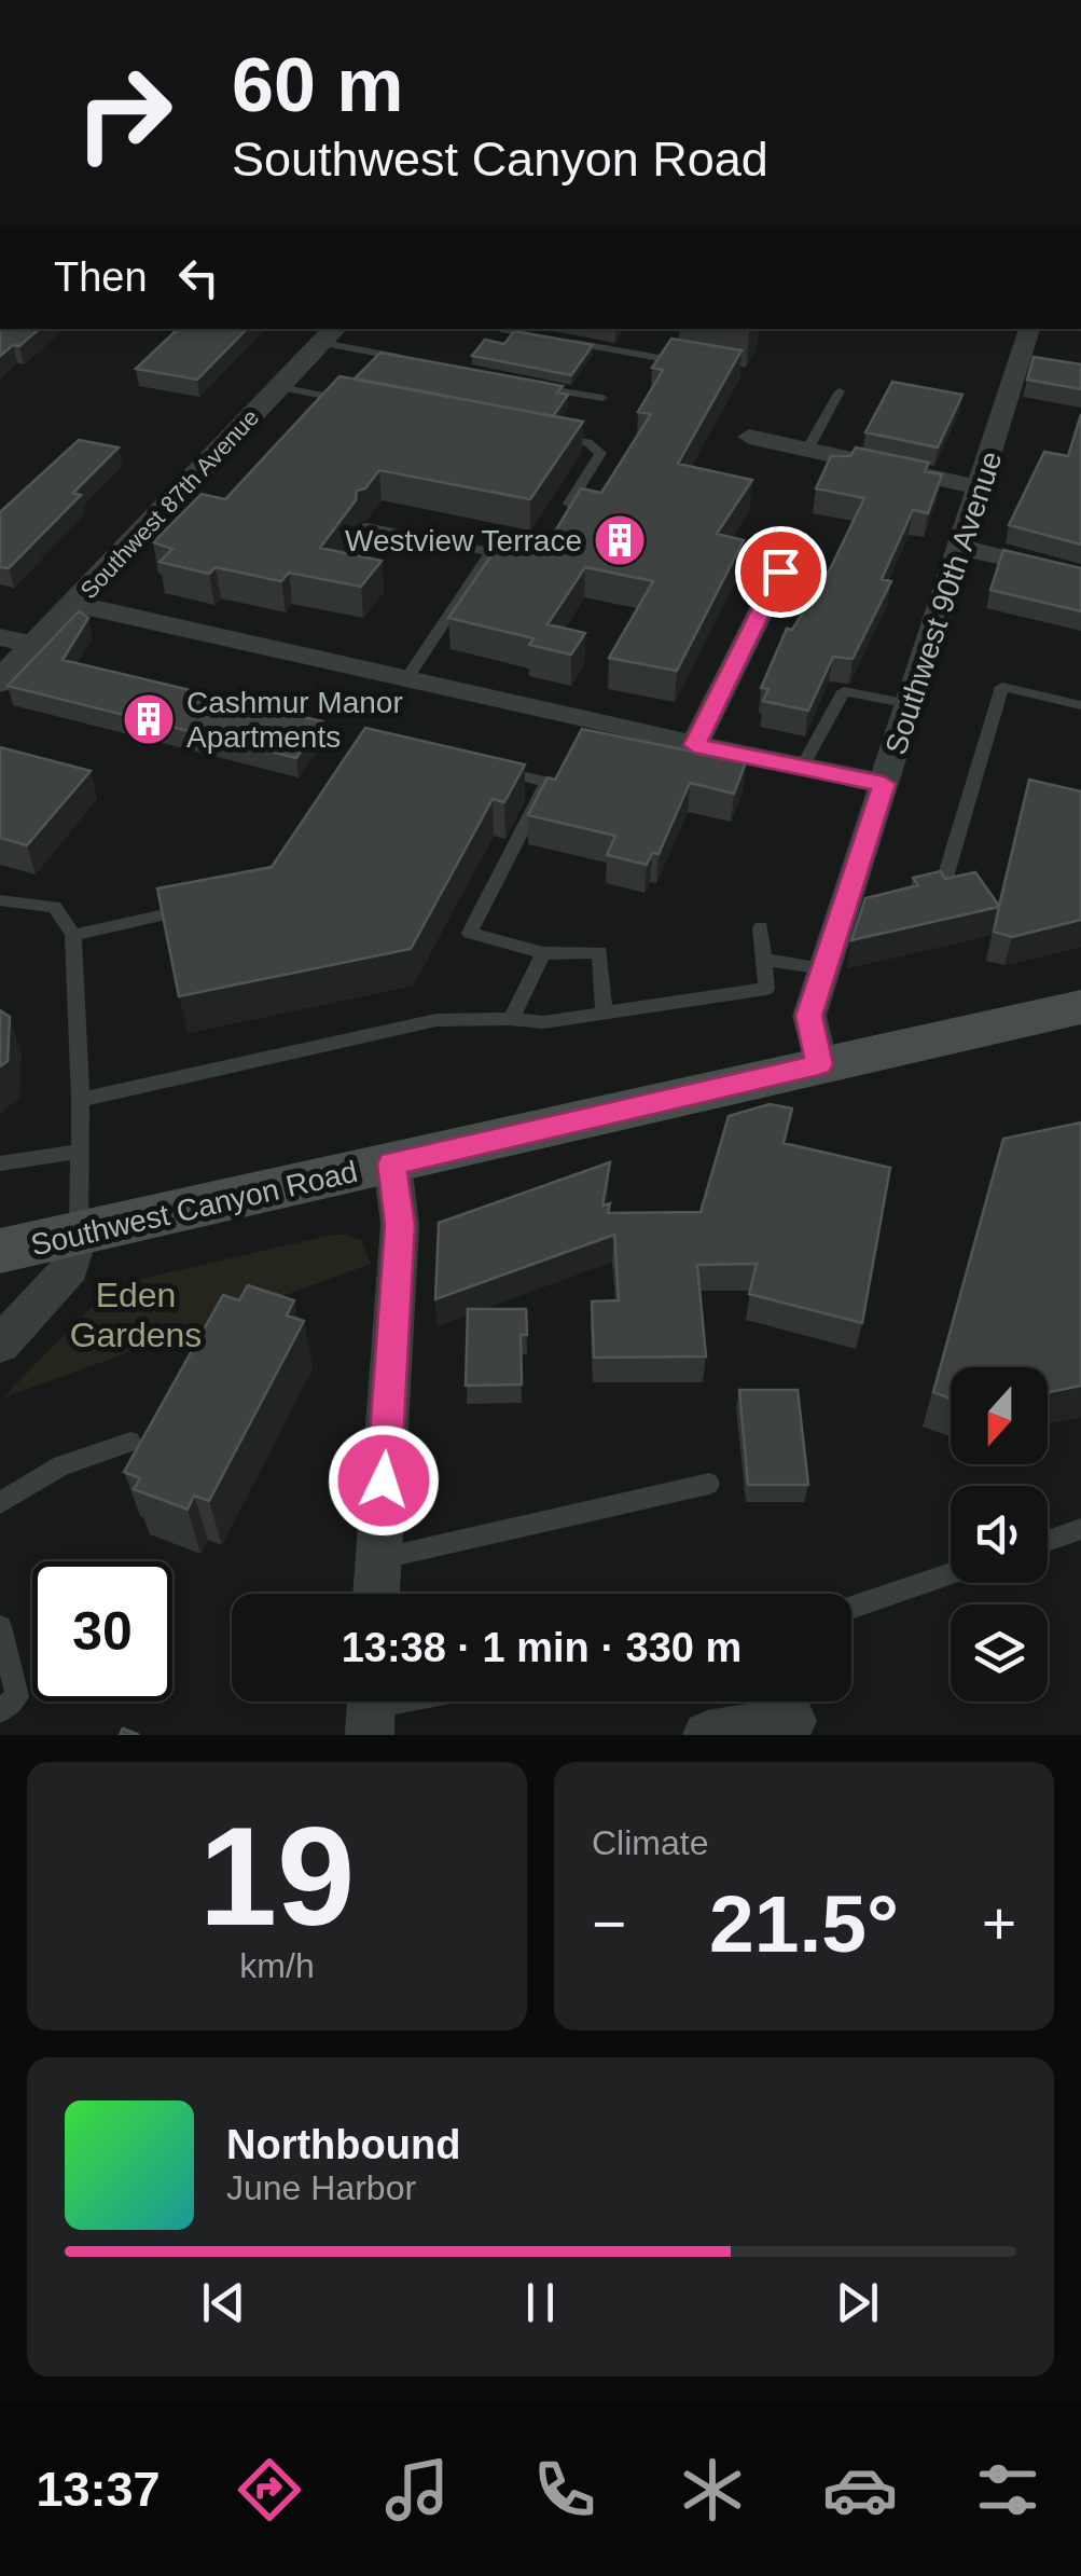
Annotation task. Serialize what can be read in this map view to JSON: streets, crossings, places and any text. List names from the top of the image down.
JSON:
{
  "streets": {
    "main road": ["Southwest Canyon Road"],
    "street": ["Southwest 87th Avenue", "Southwest 90th Avenue"]
  },
  "crossings": [
    ["Southwest 90th Avenue", "Southwest Canyon Road"]
  ],
  "parks": ["Eden Gardens"],
  "places": {
    "building": ["Westview Terrace", "Cashmur Manor Apartments"]
  },
  "north": "bottom",
  "page": {
    "turn": ["60 m", "Southwest Canyon Road"],
    "then": "Then",
    "limit": "30",
    "trip": "13:38 · 1 min · 330 m",
    "tile": [
      ["19", "km/h"],
      "Climate"
    ],
    "heat": ["−", "21.5°", "+"],
    "song": ["Northbound", "June Harbor"],
    "tabs": "13:37"
  }
}
